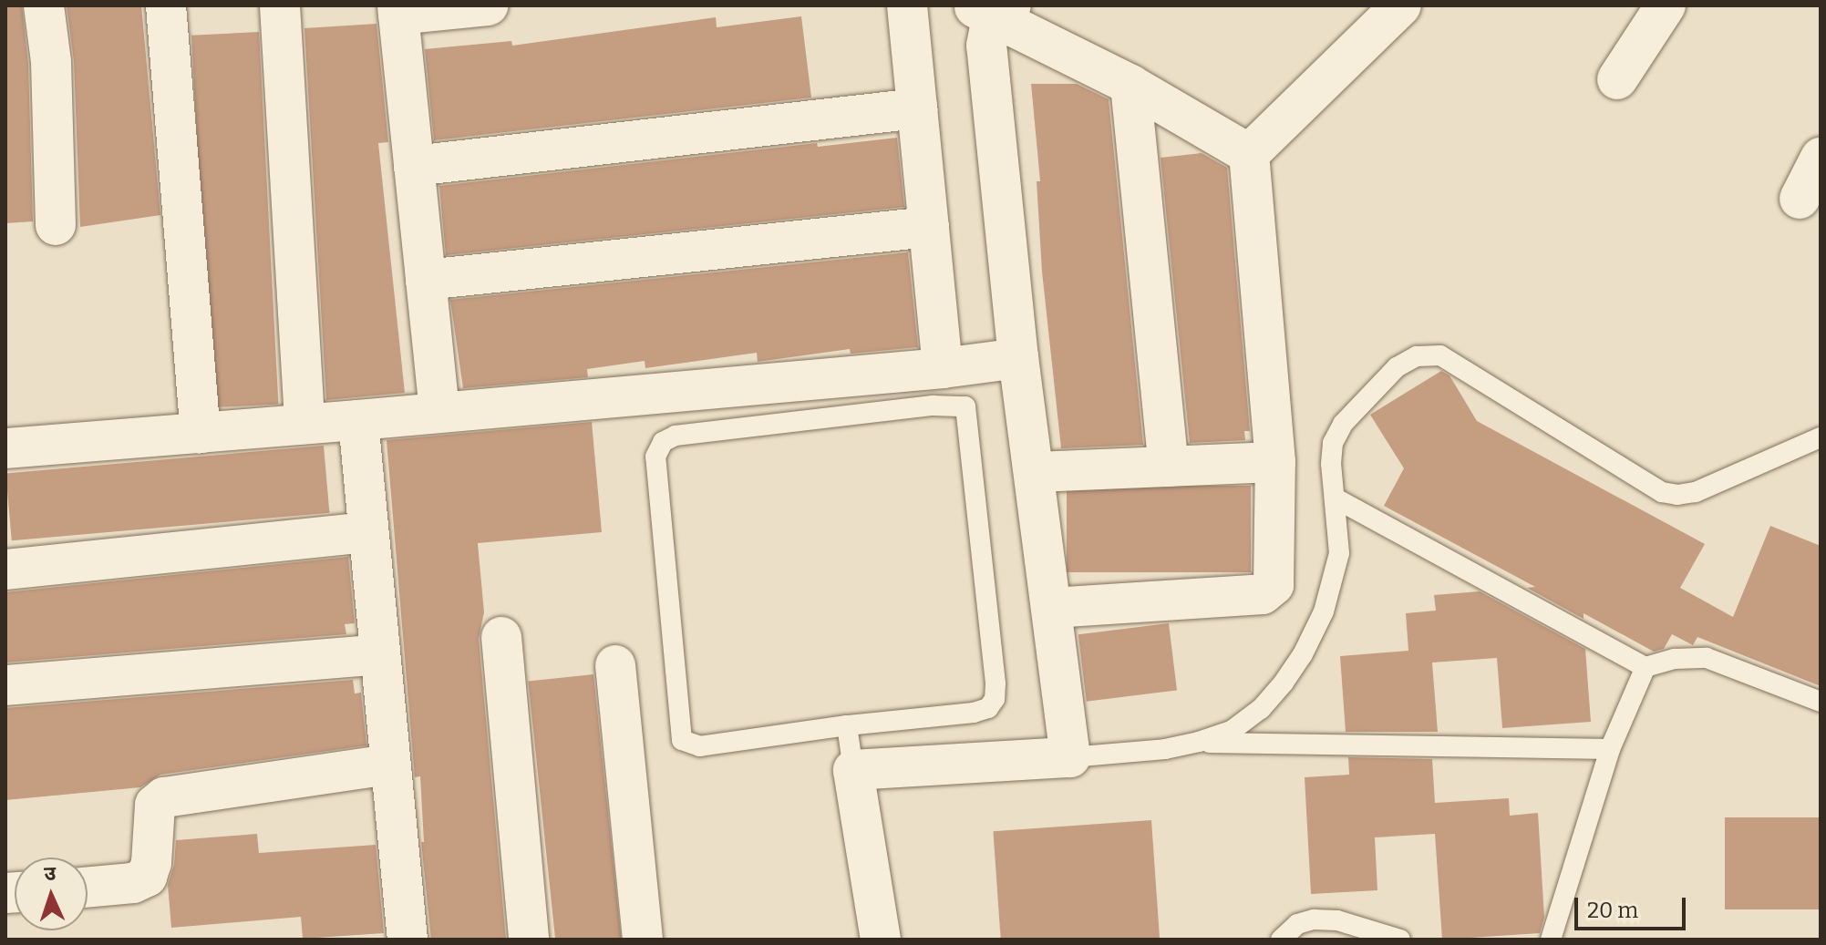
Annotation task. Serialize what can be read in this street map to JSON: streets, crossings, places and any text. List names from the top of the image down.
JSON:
{
  "scale_bar": "20 m",
  "north": "top"
}
